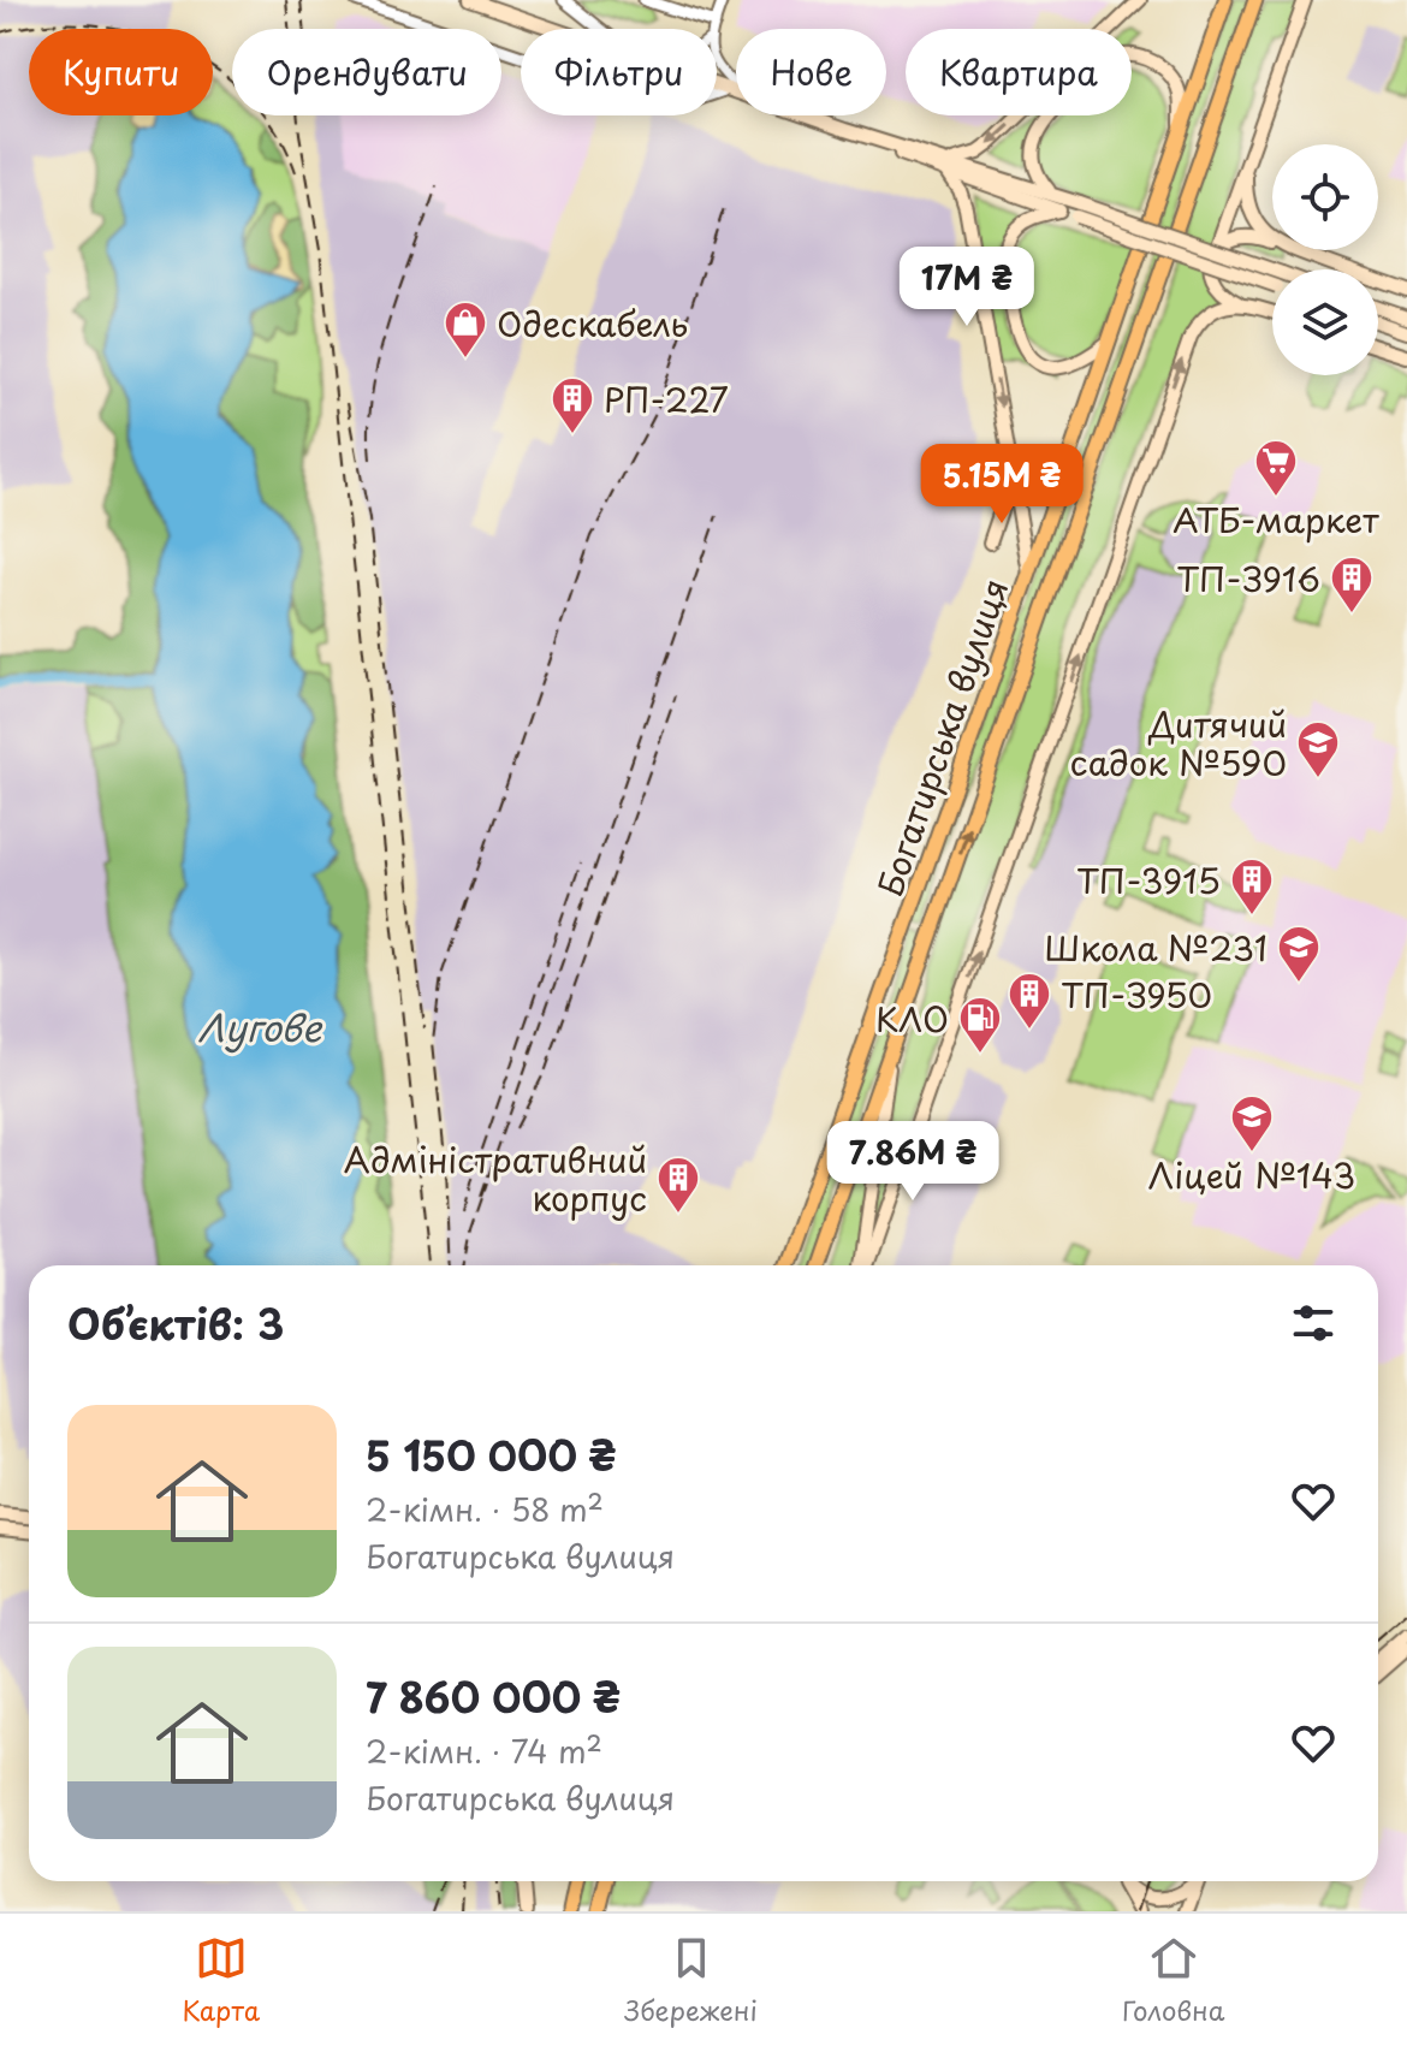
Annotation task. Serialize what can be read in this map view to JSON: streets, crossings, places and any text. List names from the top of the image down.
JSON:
{
  "streets": {
    "main road": ["Богатирська вулиця"]
  },
  "water": ["Лугове"],
  "places": {
    "shop": ["Одескабель"],
    "building": [
      "РП-227",
      "ТП-3916",
      "ТП-3915",
      "ТП-3950",
      "Адміністративний корпус"
    ],
    "supermarket": ["АТБ-маркет"],
    "school or university": ["Дитячий садок №590", "Школа №231", "Ліцей №143"],
    "fuel station": ["КЛО"]
  },
  "page": {
    "chip": [
      "Купити",
      "Орендувати",
      "Фільтри",
      "Нове",
      "Квартира"
    ],
    "price": ["17M ₴", "5.15M ₴", "7.86M ₴"],
    "heading": "Об’єктів: 3",
    "list": [
      {
        "name": "5 150 000 ₴",
        "note": "2-кімн. · 58 m² · Богатирська вулиця"
      },
      {
        "name": "7 860 000 ₴",
        "note": "2-кімн. · 74 m² · Богатирська вулиця"
      }
    ],
    "tabs": ["Карта", "Збережені", "Головна"]
  }
}
